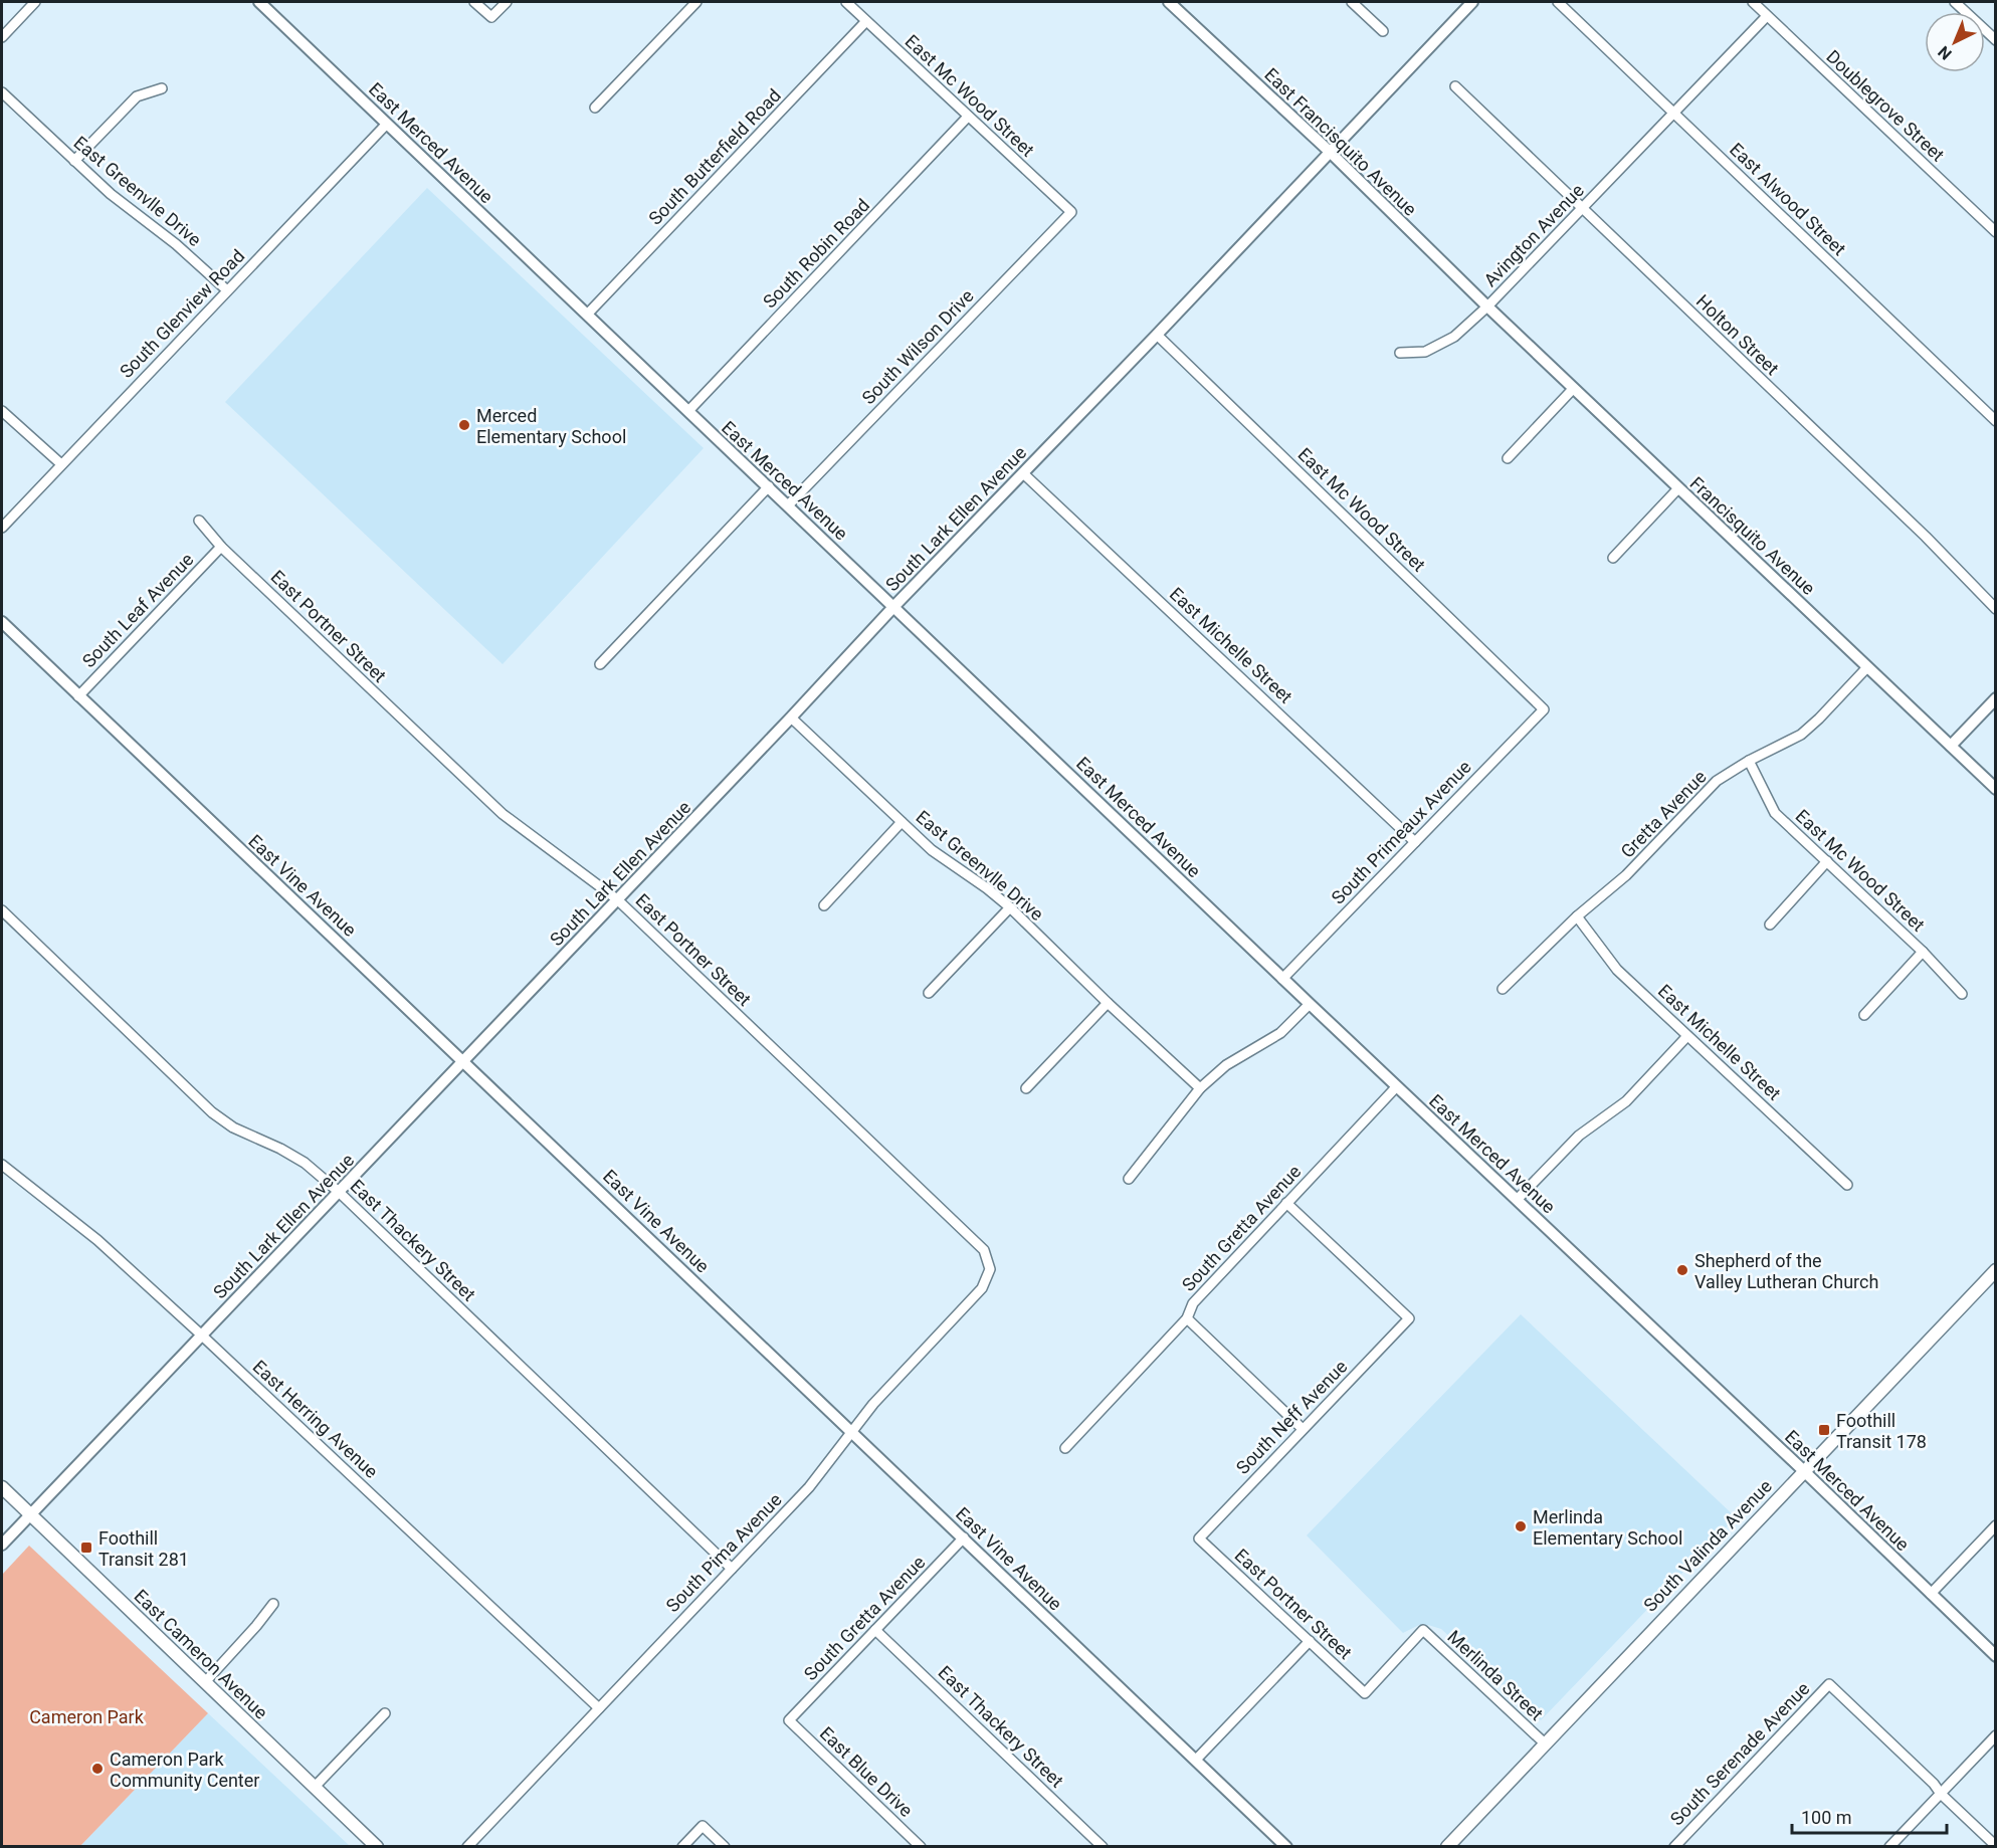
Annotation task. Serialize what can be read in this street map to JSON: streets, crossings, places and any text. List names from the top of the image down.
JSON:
{
  "streets": {
    "main road": ["South Valinda Avenue", "East Cameron Avenue"],
    "street": [
      "East Mc Wood Street",
      "Doublegrove Street",
      "East Francisquito Avenue",
      "East Merced Avenue",
      "South Butterfield Road",
      "East Greenvlle Drive",
      "East Alwood Street",
      "Avington Avenue",
      "South Robin Road",
      "South Glenview Road",
      "Holton Street",
      "South Wilson Drive",
      "South Lark Ellen Avenue",
      "Francisquito Avenue",
      "South Leaf Avenue",
      "East Portner Street",
      "East Michelle Street",
      "Gretta Avenue",
      "South Primeaux Avenue",
      "East Vine Avenue",
      "South Gretta Avenue",
      "East Thackery Street",
      "South Neff Avenue",
      "East Herring Avenue",
      "South Pima Avenue",
      "Merlinda Street",
      "South Serenade Avenue",
      "East Blue Drive"
    ]
  },
  "crossings": [
    ["East Mc Wood Street", "South Butterfield Road"],
    ["East Mc Wood Street", "South Robin Road"],
    ["East Mc Wood Street", "South Wilson Drive"],
    ["East Mc Wood Street", "South Lark Ellen Avenue"],
    ["East Mc Wood Street", "Gretta Avenue"],
    ["East Mc Wood Street", "South Primeaux Avenue"],
    ["Doublegrove Street", "Avington Avenue"],
    ["East Francisquito Avenue", "Avington Avenue"],
    ["East Francisquito Avenue", "South Lark Ellen Avenue"],
    ["East Francisquito Avenue", "Francisquito Avenue"],
    ["East Merced Avenue", "South Butterfield Road"],
    ["East Merced Avenue", "South Robin Road"],
    ["East Merced Avenue", "South Glenview Road"],
    ["East Merced Avenue", "South Wilson Drive"],
    ["East Merced Avenue", "South Lark Ellen Avenue"],
    ["East Merced Avenue", "South Primeaux Avenue"],
    ["East Merced Avenue", "South Gretta Avenue"],
    ["East Merced Avenue", "South Valinda Avenue"],
    ["East Greenvlle Drive", "South Glenview Road"],
    ["East Greenvlle Drive", "South Lark Ellen Avenue"],
    ["East Alwood Street", "Avington Avenue"],
    ["Avington Avenue", "Holton Street"],
    ["Avington Avenue", "Francisquito Avenue"],
    ["South Lark Ellen Avenue", "East Portner Street"],
    ["South Lark Ellen Avenue", "East Michelle Street"],
    ["South Lark Ellen Avenue", "East Vine Avenue"],
    ["South Lark Ellen Avenue", "East Thackery Street"],
    ["South Lark Ellen Avenue", "East Herring Avenue"],
    ["South Lark Ellen Avenue", "East Cameron Avenue"],
    ["Francisquito Avenue", "Gretta Avenue"],
    ["South Leaf Avenue", "East Portner Street"],
    ["South Leaf Avenue", "East Vine Avenue"],
    ["East Portner Street", "South Neff Avenue"],
    ["East Portner Street", "South Pima Avenue"],
    ["East Portner Street", "Merlinda Street"],
    ["East Michelle Street", "Gretta Avenue"],
    ["East Michelle Street", "South Primeaux Avenue"],
    ["East Vine Avenue", "South Gretta Avenue"],
    ["East Vine Avenue", "South Pima Avenue"],
    ["South Gretta Avenue", "East Thackery Street"],
    ["South Gretta Avenue", "South Neff Avenue"],
    ["South Gretta Avenue", "East Blue Drive"],
    ["East Thackery Street", "South Pima Avenue"],
    ["East Herring Avenue", "South Pima Avenue"],
    ["South Valinda Avenue", "Merlinda Street"]
  ],
  "parks": ["Cameron Park"],
  "places": {
    "other": [
      "Merced Elementary School",
      "Shepherd of the Valley Lutheran Church",
      "Merlinda Elementary School",
      "Cameron Park Community Center"
    ],
    "transit": ["Foothill Transit 178", "Foothill Transit 281"]
  },
  "scale_bar": "100 m",
  "north": "bottom left"
}
